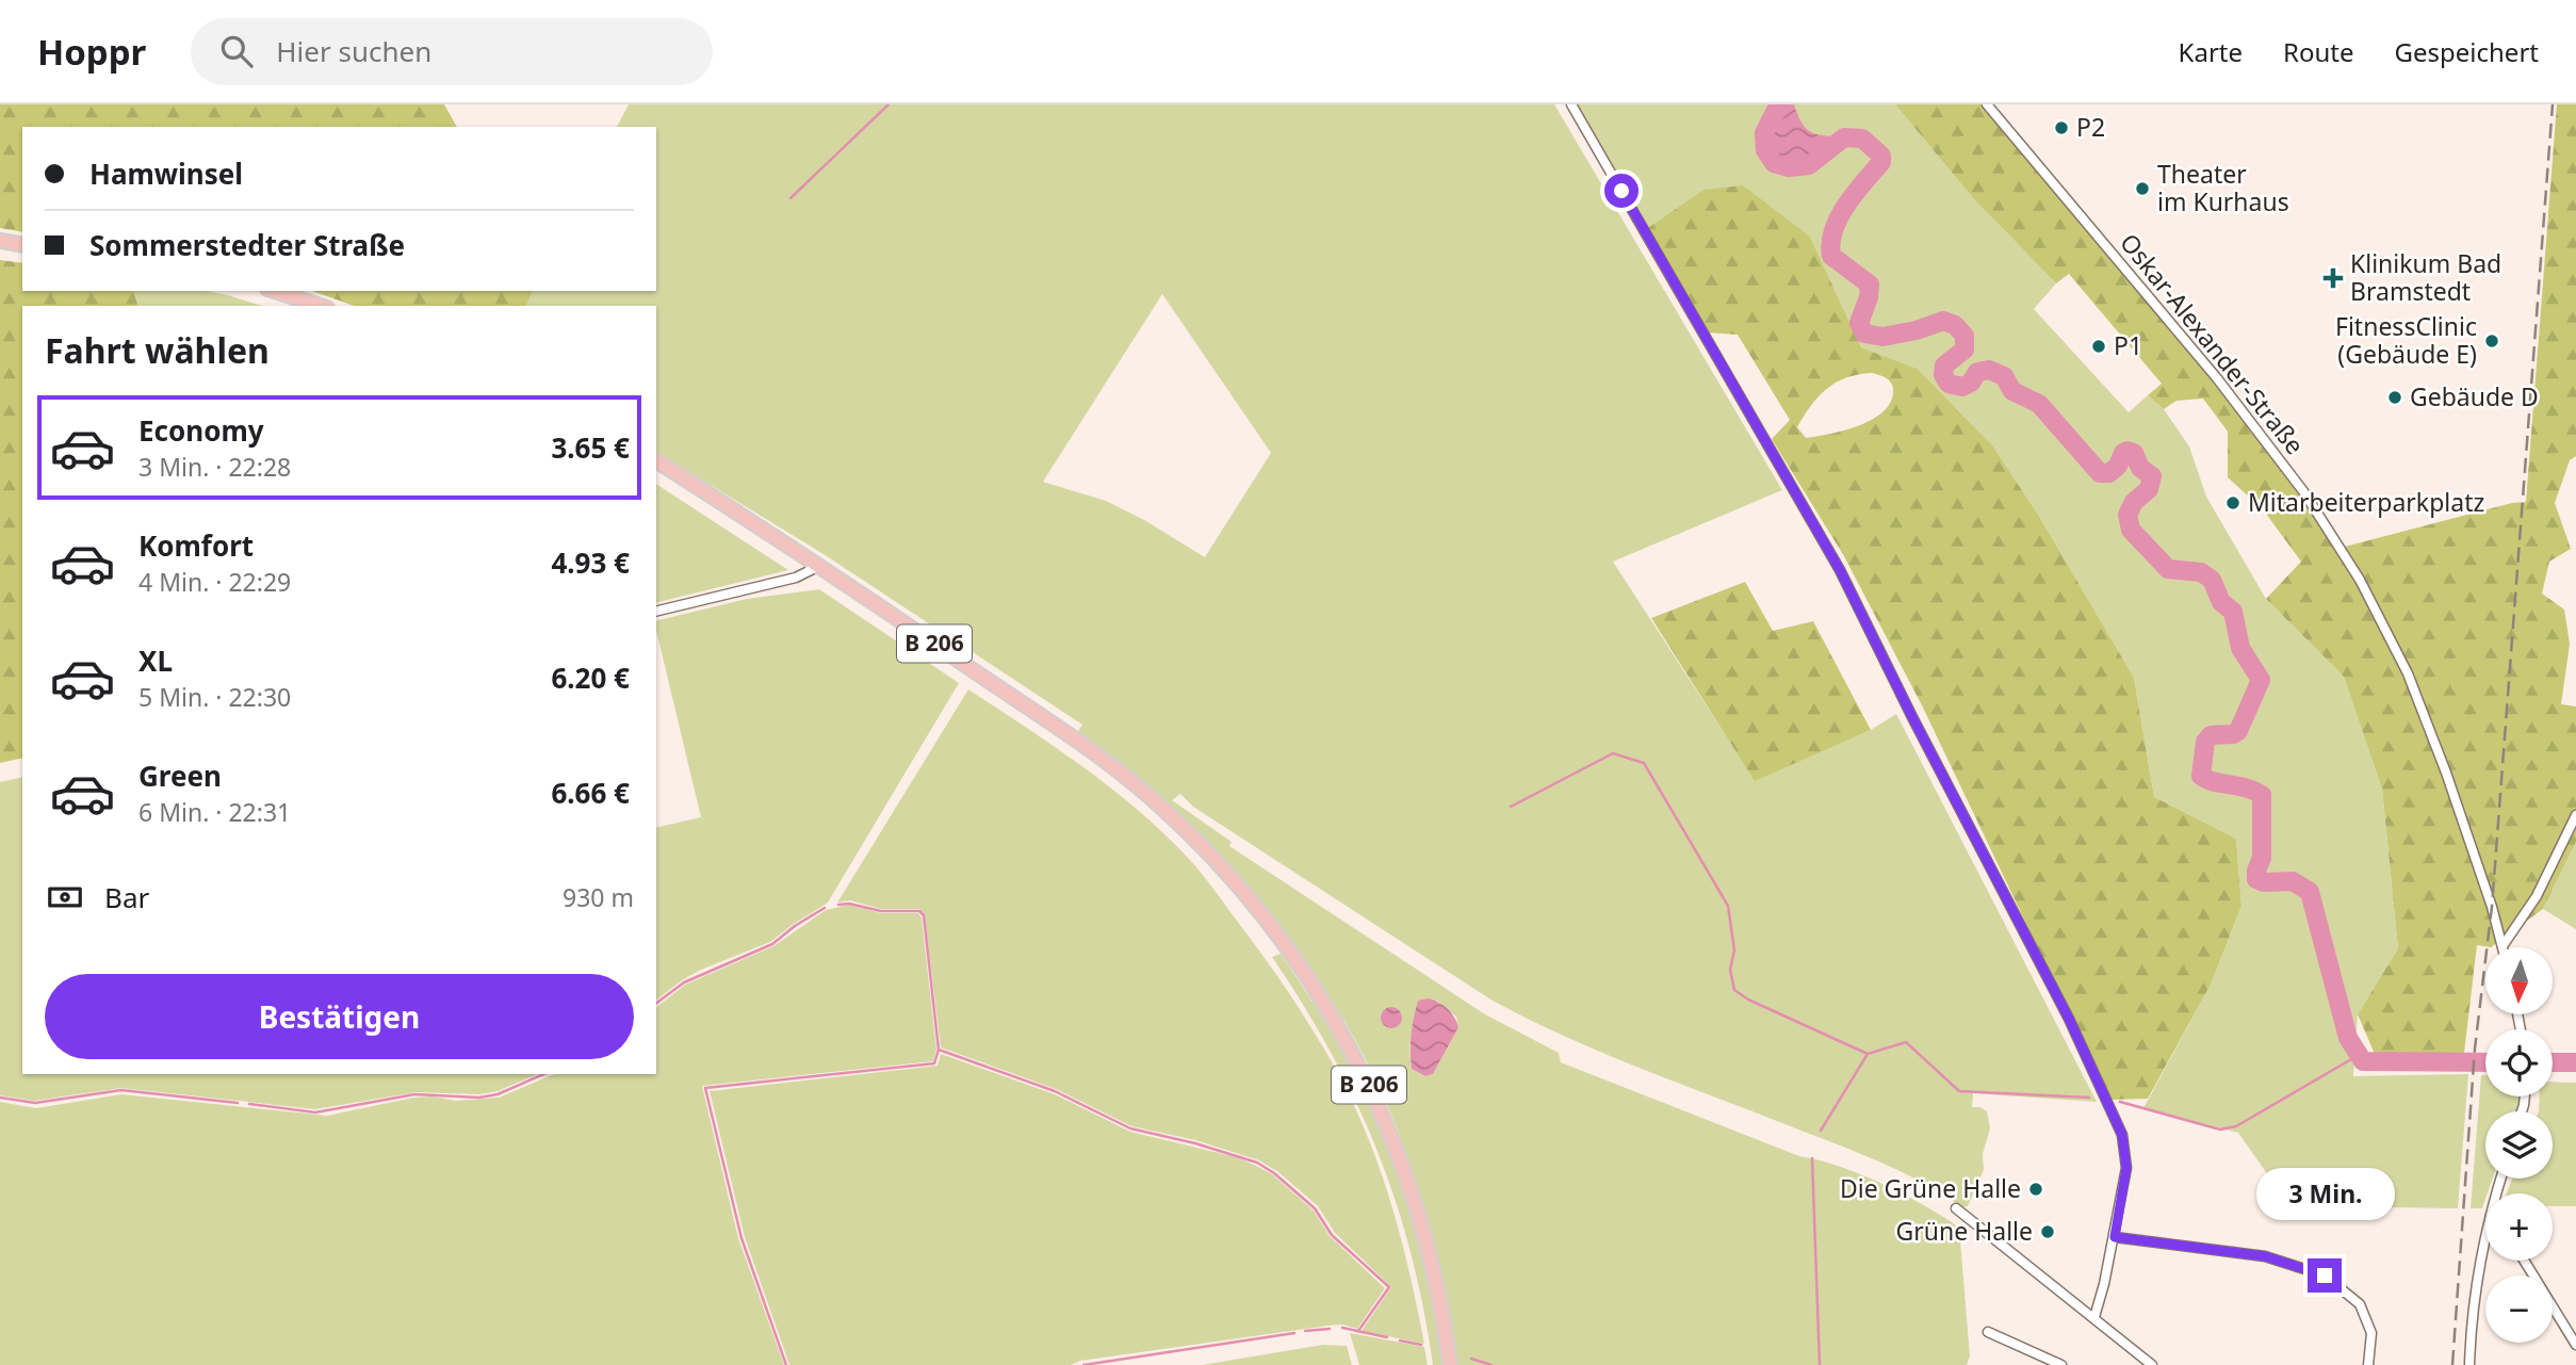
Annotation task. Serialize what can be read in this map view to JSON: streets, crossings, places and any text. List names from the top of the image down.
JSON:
{
  "streets": {
    "main road": ["B 206"],
    "street": ["Oskar-Alexander-Straße"]
  },
  "places": {
    "other": [
      "P2",
      "Theater im Kurhaus",
      "FitnessClinic (Gebäude E)",
      "P1",
      "Gebäude D",
      "Mitarbeiterparkplatz",
      "Die Grüne Halle",
      "Grüne Halle"
    ],
    "health": ["Klinikum Bad Bramstedt"]
  },
  "north": "bottom",
  "page": {
    "header": "Hoppr",
    "search": "Hier suchen",
    "nav": ["Karte", "Route", "Gespeichert"],
    "banner": ["Hamwinsel", "Sommerstedter Straße"],
    "heading": "Fahrt wählen",
    "list": [
      {
        "name": "Economy",
        "note": "3 Min. · 22:28",
        "value": "3.65 €"
      },
      {
        "name": "Komfort",
        "note": "4 Min. · 22:29",
        "value": "4.93 €"
      },
      {
        "name": "XL",
        "note": "5 Min. · 22:30",
        "value": "6.20 €"
      },
      {
        "name": "Green",
        "note": "6 Min. · 22:31",
        "value": "6.66 €"
      }
    ],
    "pay": ["Bar", "930 m"],
    "map_buttons": ["+", "−"],
    "buttons": "Bestätigen",
    "bubble": "3 Min."
  }
}
